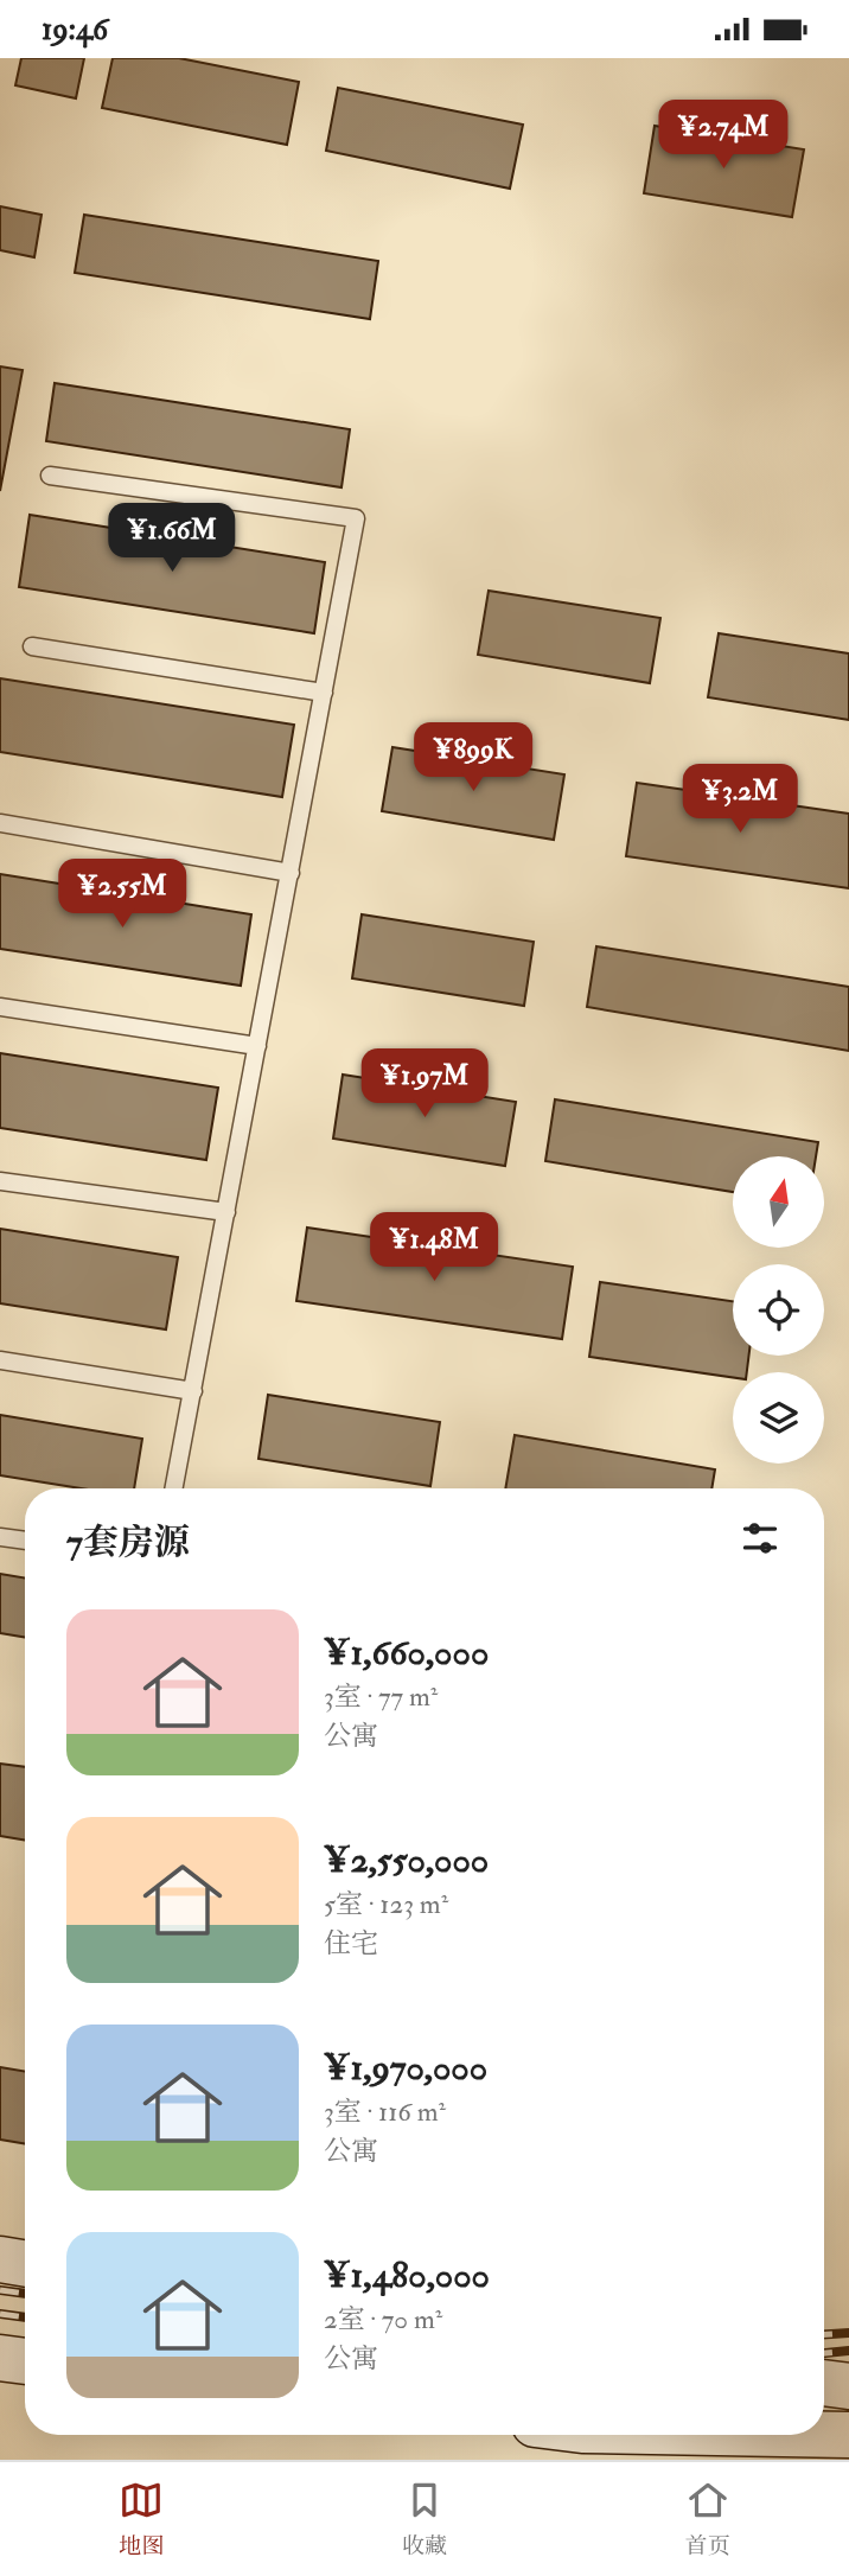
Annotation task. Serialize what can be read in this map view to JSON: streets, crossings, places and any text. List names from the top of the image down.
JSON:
{
  "north": "top",
  "page": {
    "status": "19:46",
    "price": [
      "¥2.74M",
      "¥1.66M",
      "¥899K",
      "¥3.2M",
      "¥2.55M",
      "¥1.97M",
      "¥1.48M"
    ],
    "heading": "7套房源",
    "list": [
      {
        "name": "¥1,660,000",
        "note": "3室 · 77 m² · 公寓"
      },
      {
        "name": "¥2,550,000",
        "note": "5室 · 123 m² · 住宅"
      },
      {
        "name": "¥1,970,000",
        "note": "3室 · 116 m² · 公寓"
      },
      {
        "name": "¥1,480,000",
        "note": "2室 · 70 m² · 公寓"
      }
    ],
    "tabs": ["地图", "收藏", "首页"]
  }
}
